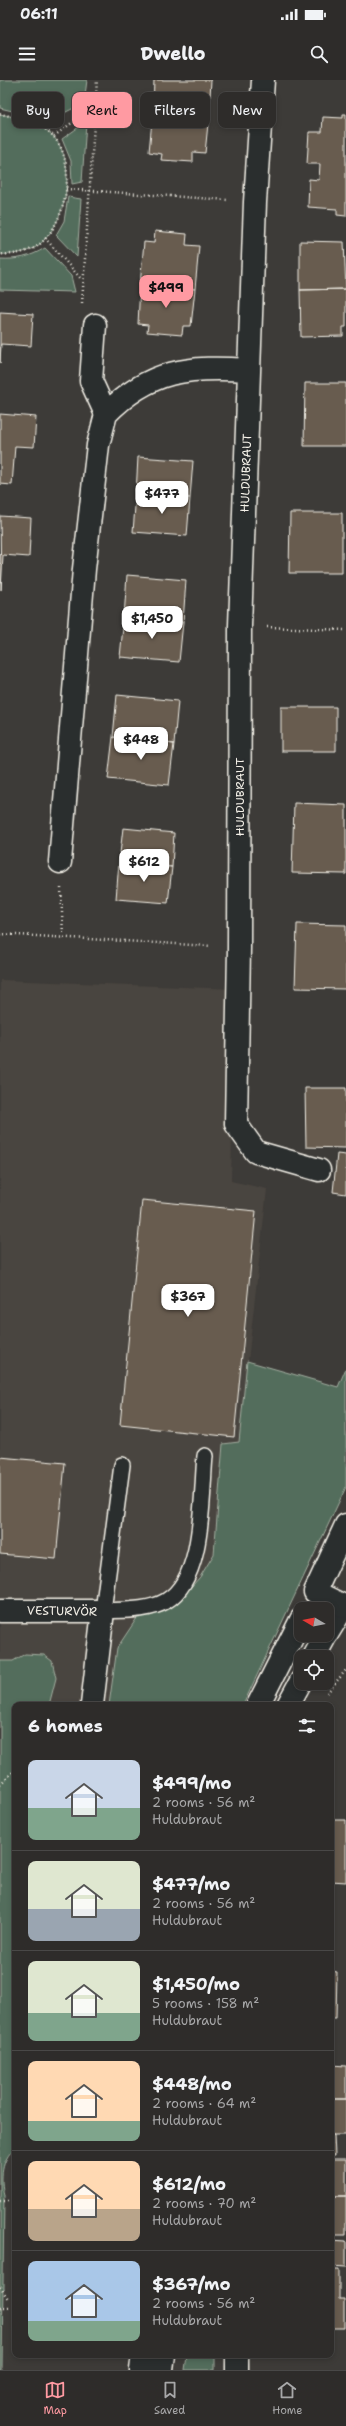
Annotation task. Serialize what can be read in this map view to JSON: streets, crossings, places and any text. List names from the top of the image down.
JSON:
{
  "streets": {
    "street": ["HULDUBRAUT", "VESTURVÖR"]
  },
  "north": "left",
  "page": {
    "status": "06:11",
    "header": "Dwello",
    "chip": [
      "Buy",
      "Rent",
      "Filters",
      "New"
    ],
    "price": [
      "$499",
      "$477",
      "$1,450",
      "$448",
      "$612",
      "$367"
    ],
    "heading": "6 homes",
    "list": [
      {
        "name": "$499/mo",
        "note": "2 rooms · 56 m² · Huldubraut"
      },
      {
        "name": "$477/mo",
        "note": "2 rooms · 56 m² · Huldubraut"
      },
      {
        "name": "$1,450/mo",
        "note": "5 rooms · 158 m² · Huldubraut"
      },
      {
        "name": "$448/mo",
        "note": "2 rooms · 64 m² · Huldubraut"
      },
      {
        "name": "$612/mo",
        "note": "2 rooms · 70 m² · Huldubraut"
      },
      {
        "name": "$367/mo",
        "note": "2 rooms · 56 m² · Huldubraut"
      }
    ],
    "tabs": ["Map", "Saved", "Home"]
  }
}
